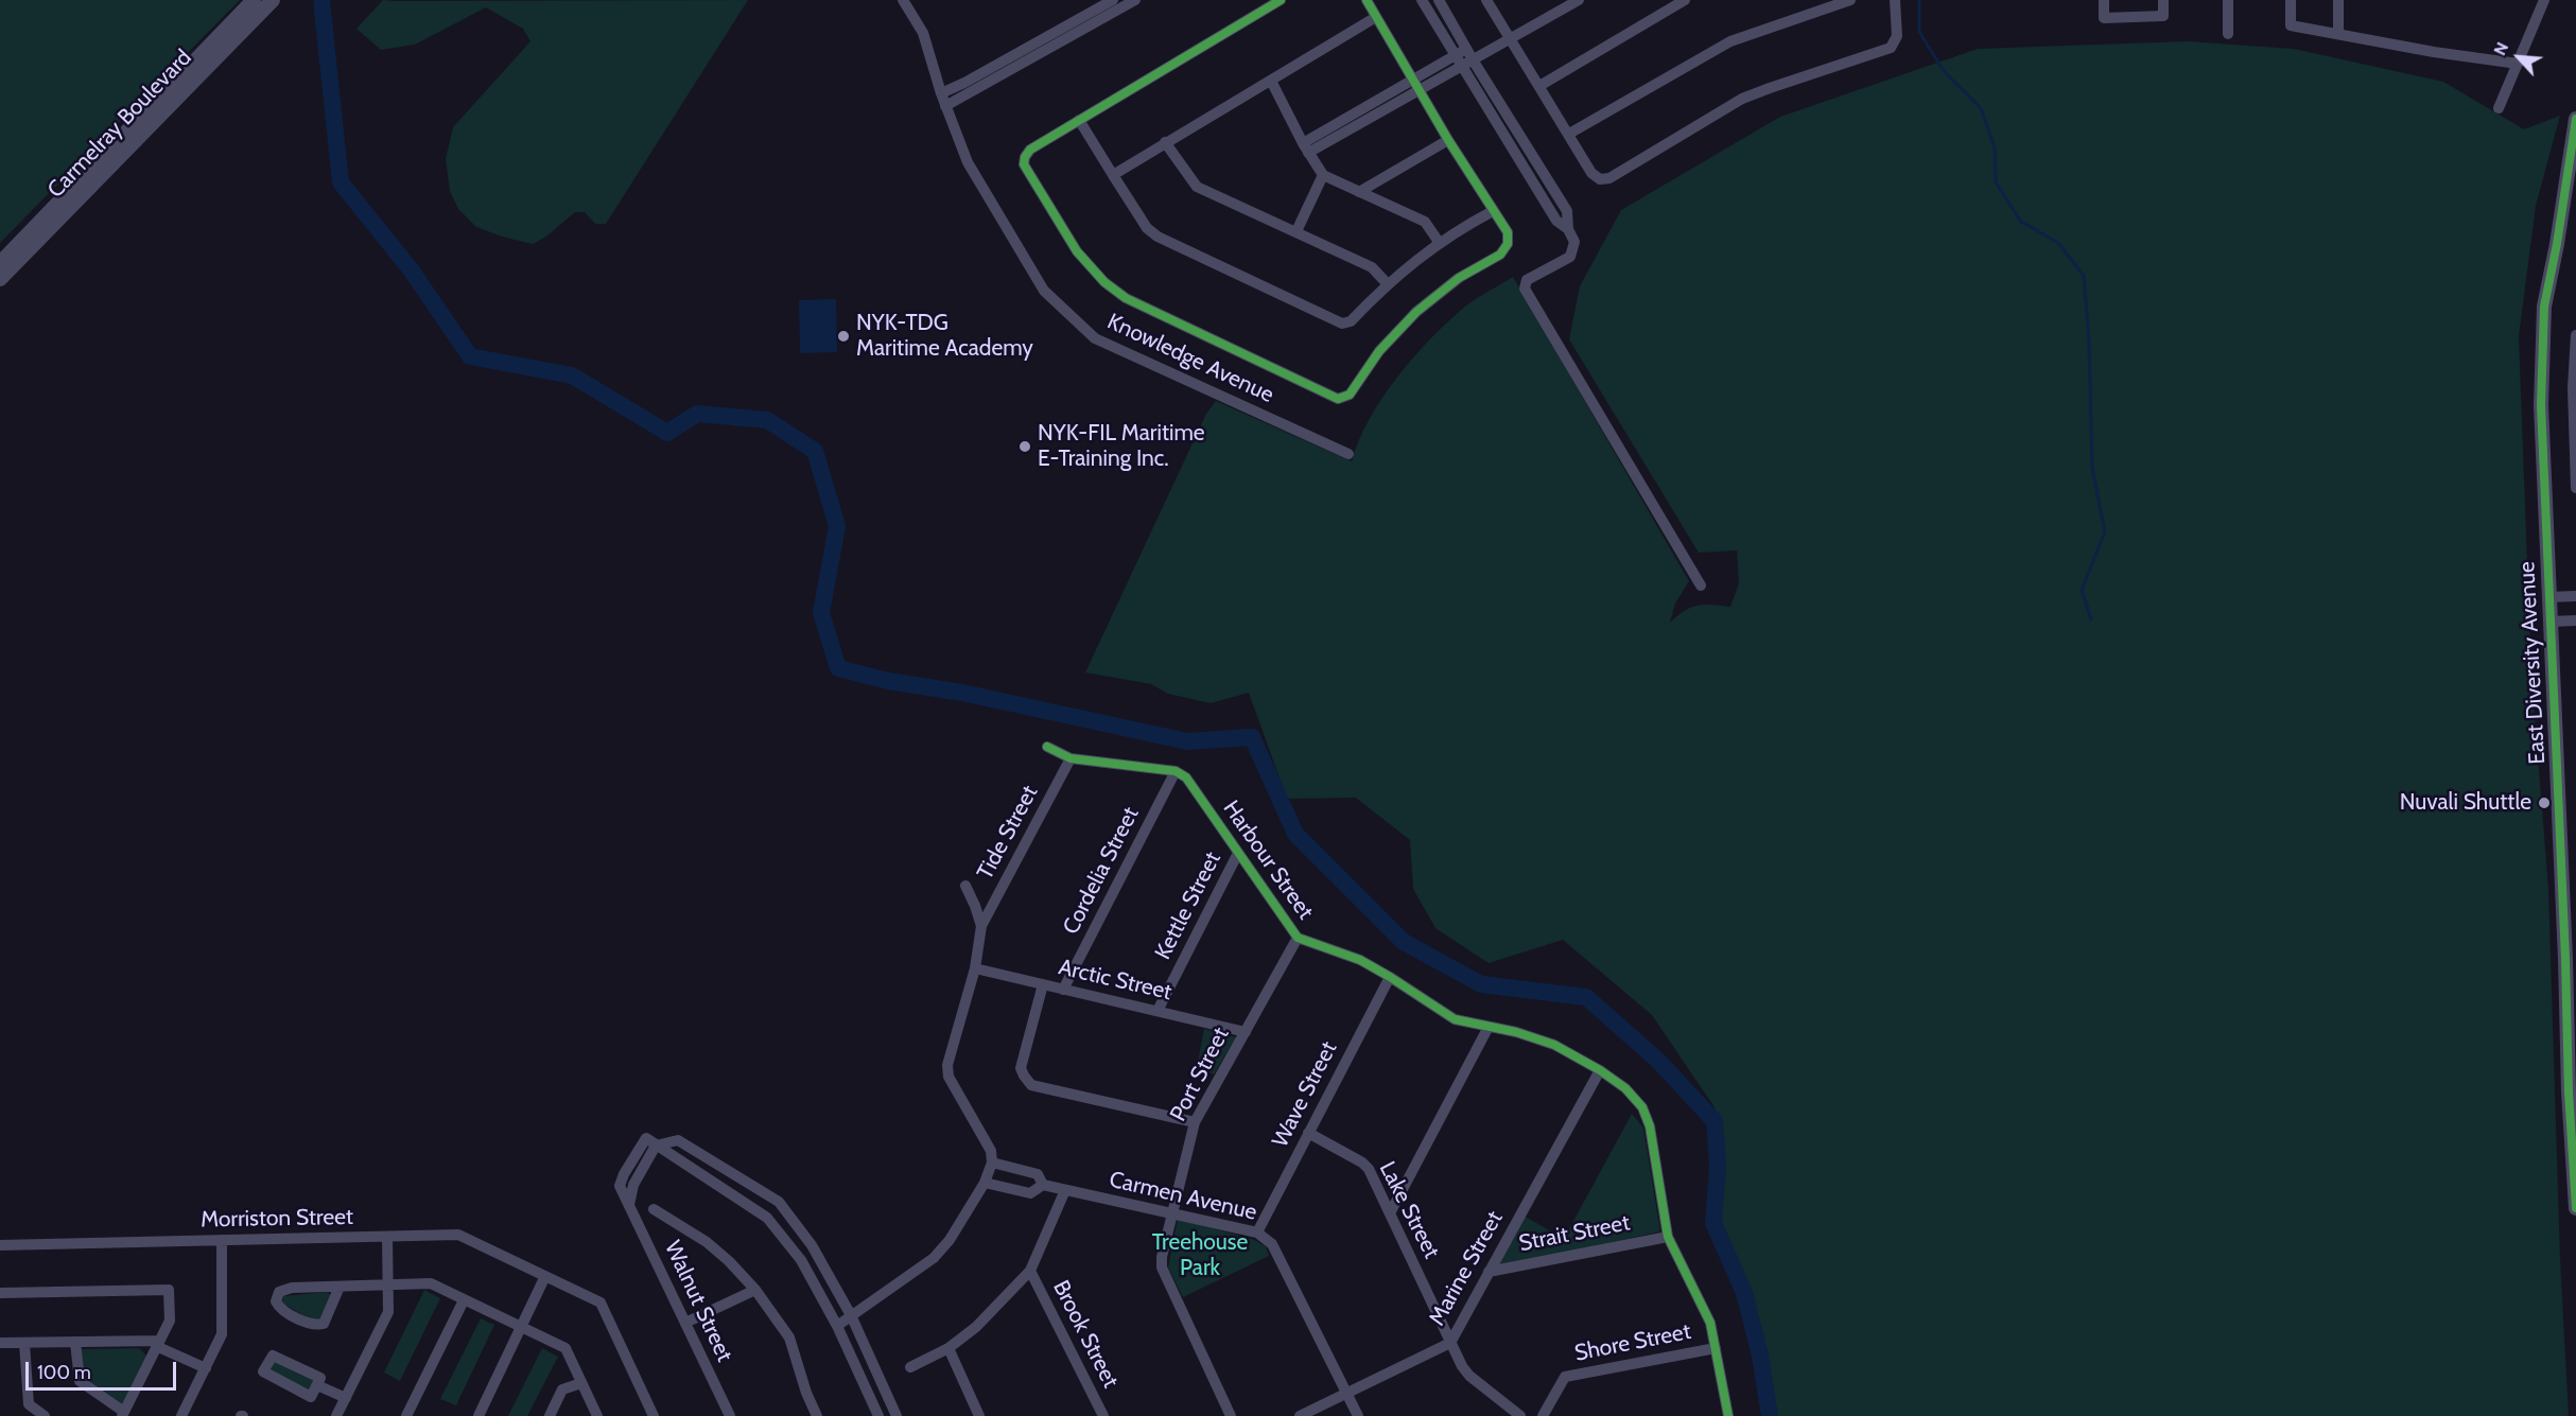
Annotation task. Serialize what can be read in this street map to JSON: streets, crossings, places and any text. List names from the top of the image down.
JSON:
{
  "streets": {
    "street": [
      "Carmelray Boulevard",
      "Knowledge Avenue",
      "East Diversity Avenue",
      "Tide Street",
      "Harbour Street",
      "Cordelia Street",
      "Kettle Street",
      "Arctic Street",
      "Port Street",
      "Wave Street",
      "Carmen Avenue",
      "Lake Street",
      "Morriston Street",
      "Strait Street",
      "Marine Street",
      "Walnut Street",
      "Brook Street",
      "Shore Street"
    ]
  },
  "crossings": [
    ["Harbour Street", "Cordelia Street"],
    ["Harbour Street", "Kettle Street"],
    ["Harbour Street", "Port Street"],
    ["Harbour Street", "Wave Street"],
    ["Harbour Street", "Strait Street"],
    ["Harbour Street", "Marine Street"],
    ["Harbour Street", "Shore Street"],
    ["Cordelia Street", "Arctic Street"],
    ["Kettle Street", "Arctic Street"],
    ["Arctic Street", "Port Street"],
    ["Port Street", "Carmen Avenue"],
    ["Wave Street", "Carmen Avenue"],
    ["Wave Street", "Lake Street"],
    ["Carmen Avenue", "Marine Street"],
    ["Lake Street", "Marine Street"],
    ["Strait Street", "Marine Street"]
  ],
  "parks": ["Treehouse Park"],
  "places": ["NYK-TDG Maritime Academy", "NYK-FIL Maritime E-Training Inc.", "Nuvali Shuttle"],
  "scale_bar": "100 m",
  "north": "top left"
}
